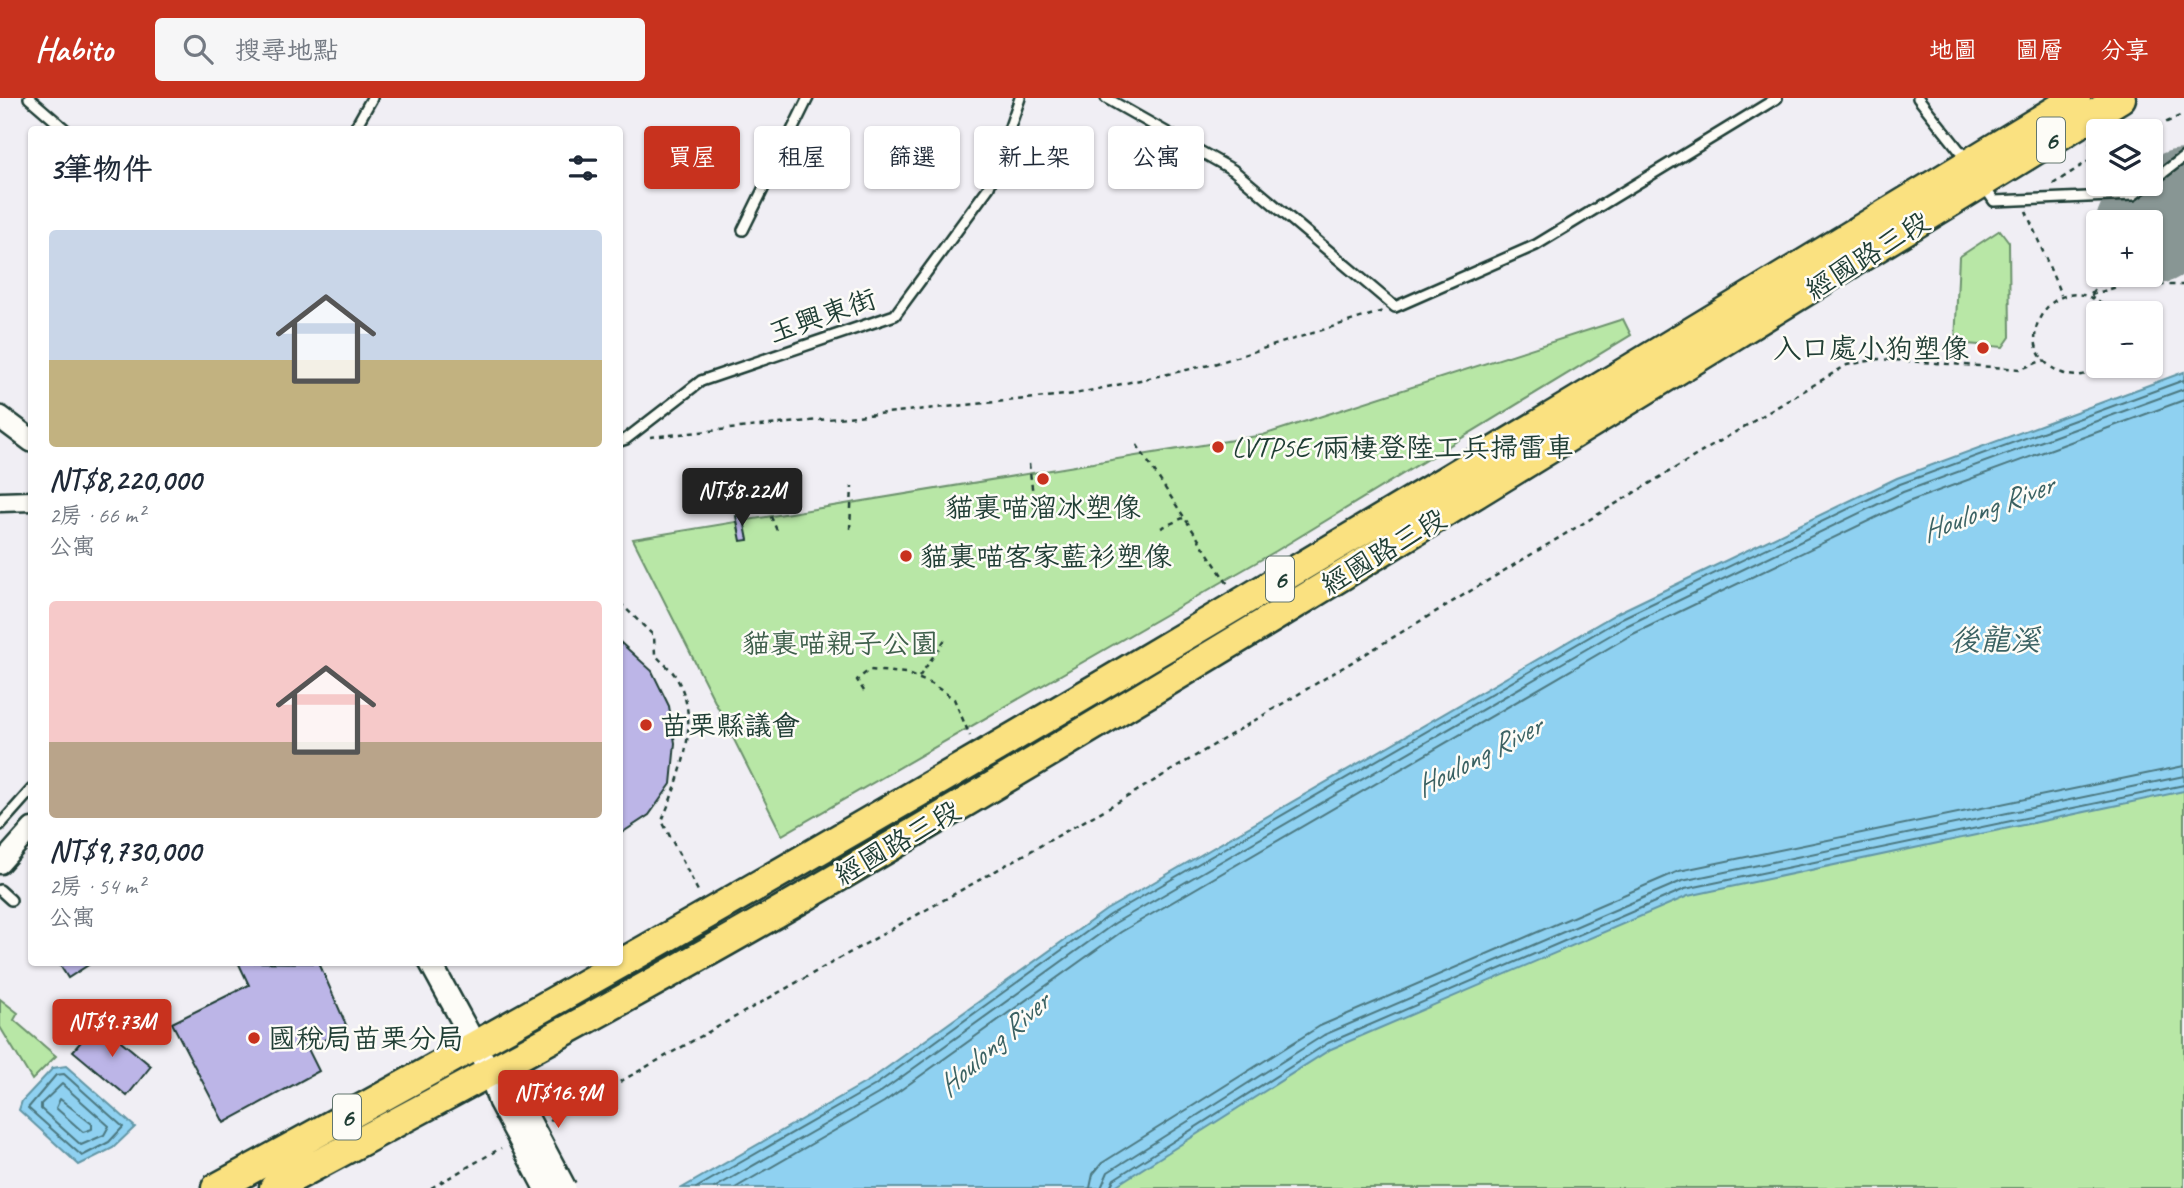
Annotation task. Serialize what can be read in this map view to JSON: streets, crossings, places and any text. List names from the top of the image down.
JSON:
{
  "streets": {
    "main road": ["6", "經國路三段"],
    "lane": ["玉興東街"]
  },
  "crossings": [
    ["6", "經國路三段"]
  ],
  "water": ["Houlong River", "後龍溪"],
  "parks": ["貓裏喵親子公園"],
  "places": [
    "入口處小狗塑像",
    "LVTP5E1兩棲登陸工兵掃雷車",
    "貓裏喵溜冰塑像",
    "貓裏喵客家藍衫塑像",
    "苗栗縣議會",
    "國稅局苗栗分局"
  ],
  "page": {
    "header": "Habito",
    "search": "搜尋地點",
    "nav": ["地圖", "圖層", "分享"],
    "map_buttons": ["+", "−"],
    "chip": [
      "買屋",
      "租屋",
      "篩選",
      "新上架",
      "公寓"
    ],
    "heading": "3筆物件",
    "list": [
      {
        "name": "NT$8,220,000",
        "note": "2房 · 66 m² · 公寓"
      },
      {
        "name": "NT$9,730,000",
        "note": "2房 · 54 m² · 公寓"
      }
    ],
    "price": ["NT$8.22M", "NT$9.73M", "NT$16.9M"]
  }
}
